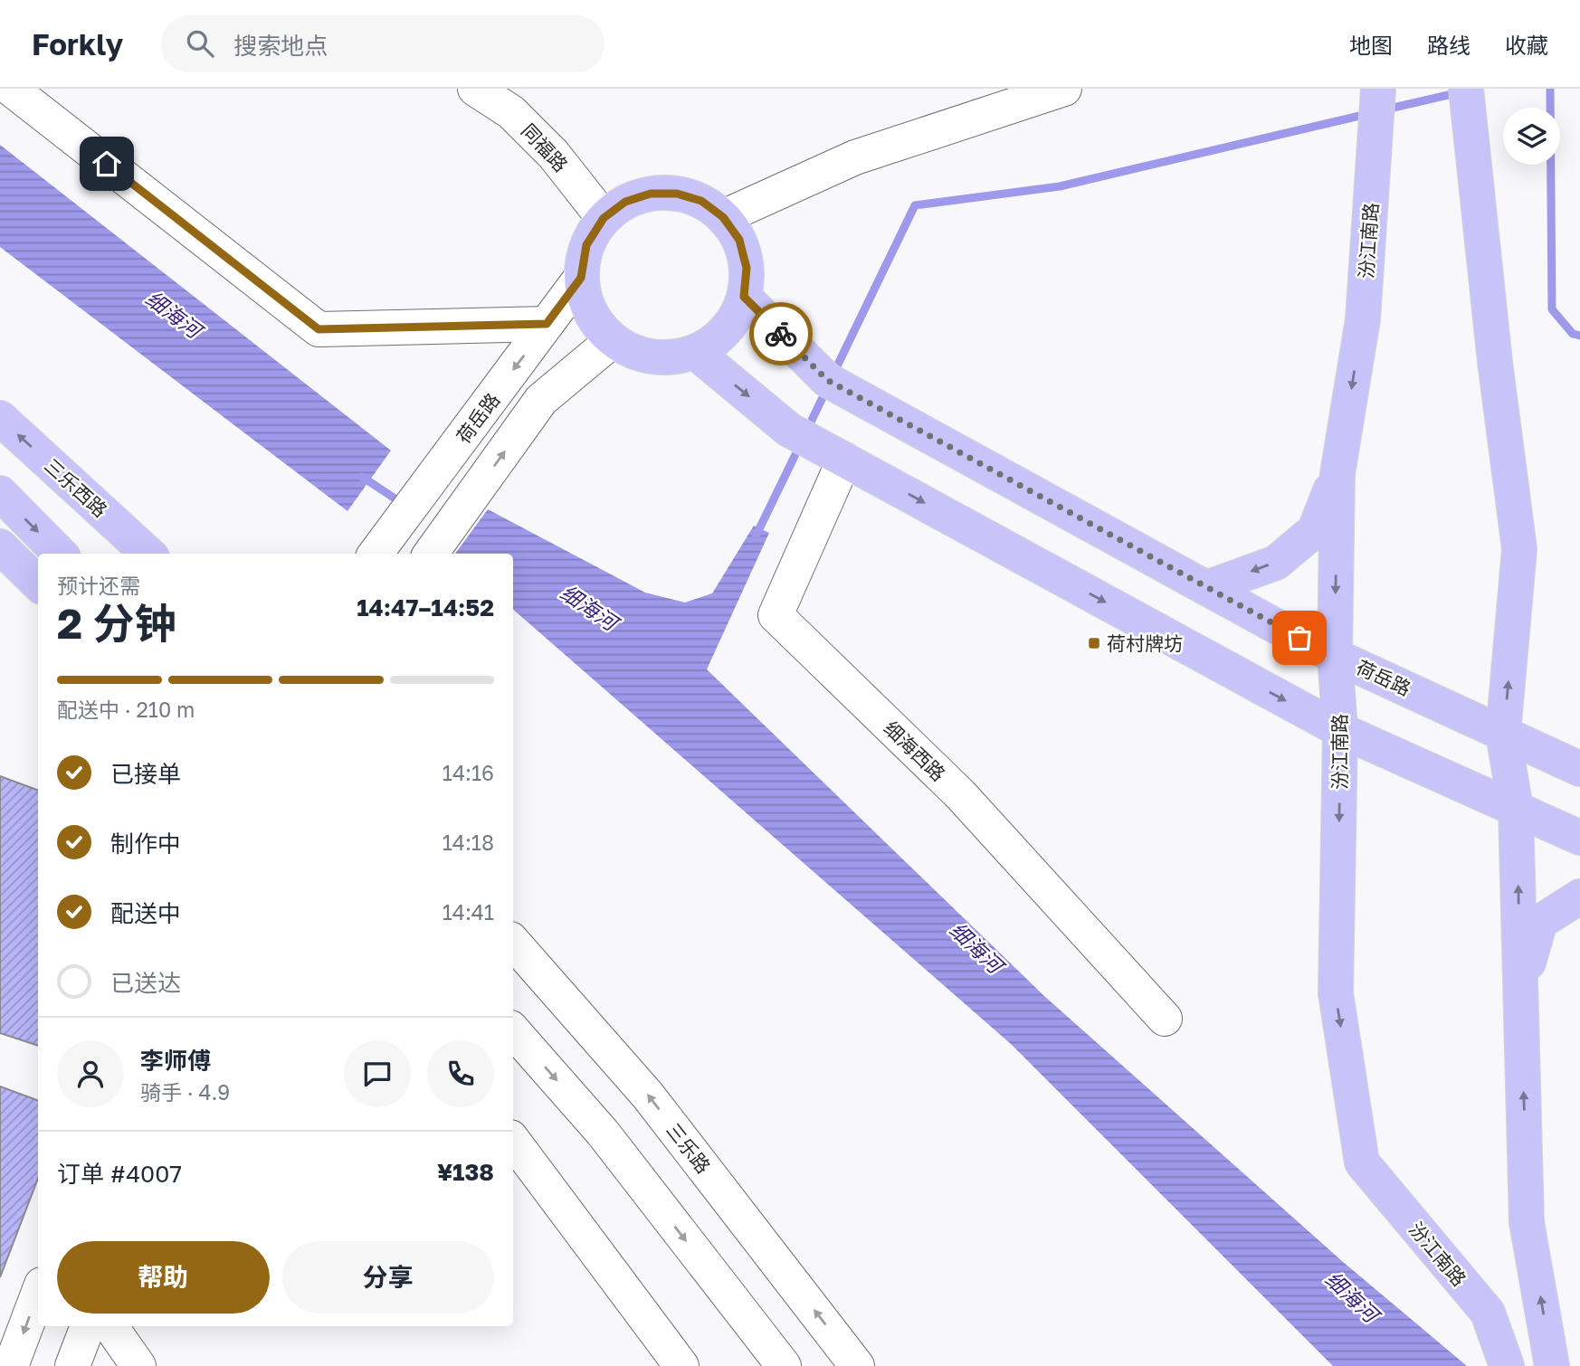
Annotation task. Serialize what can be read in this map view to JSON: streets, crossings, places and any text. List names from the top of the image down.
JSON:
{
  "streets": {
    "main road": ["汾江南路", "荷岳路", "三乐西路"],
    "street": ["同福路", "细海西路", "三乐路"]
  },
  "crossings": [
    ["同福路", "荷岳路"],
    ["汾江南路", "荷岳路"]
  ],
  "water": ["细海河"],
  "places": {
    "transit": ["荷村牌坊"]
  },
  "page": {
    "header": "Forkly",
    "search": "搜索地点",
    "nav": ["地图", "路线", "收藏"],
    "heading": ["2 分钟", "预计还需", "14:47–14:52"],
    "panel": [
      "李师傅",
      "骑手 · 4.9",
      "订单 #4007",
      "¥138"
    ],
    "bar": "配送中 · 210 m",
    "list": [
      ["已接单", "14:16"],
      ["制作中", "14:18"],
      ["配送中", "14:41"],
      "已送达"
    ],
    "buttons": ["帮助", "分享"]
  }
}
